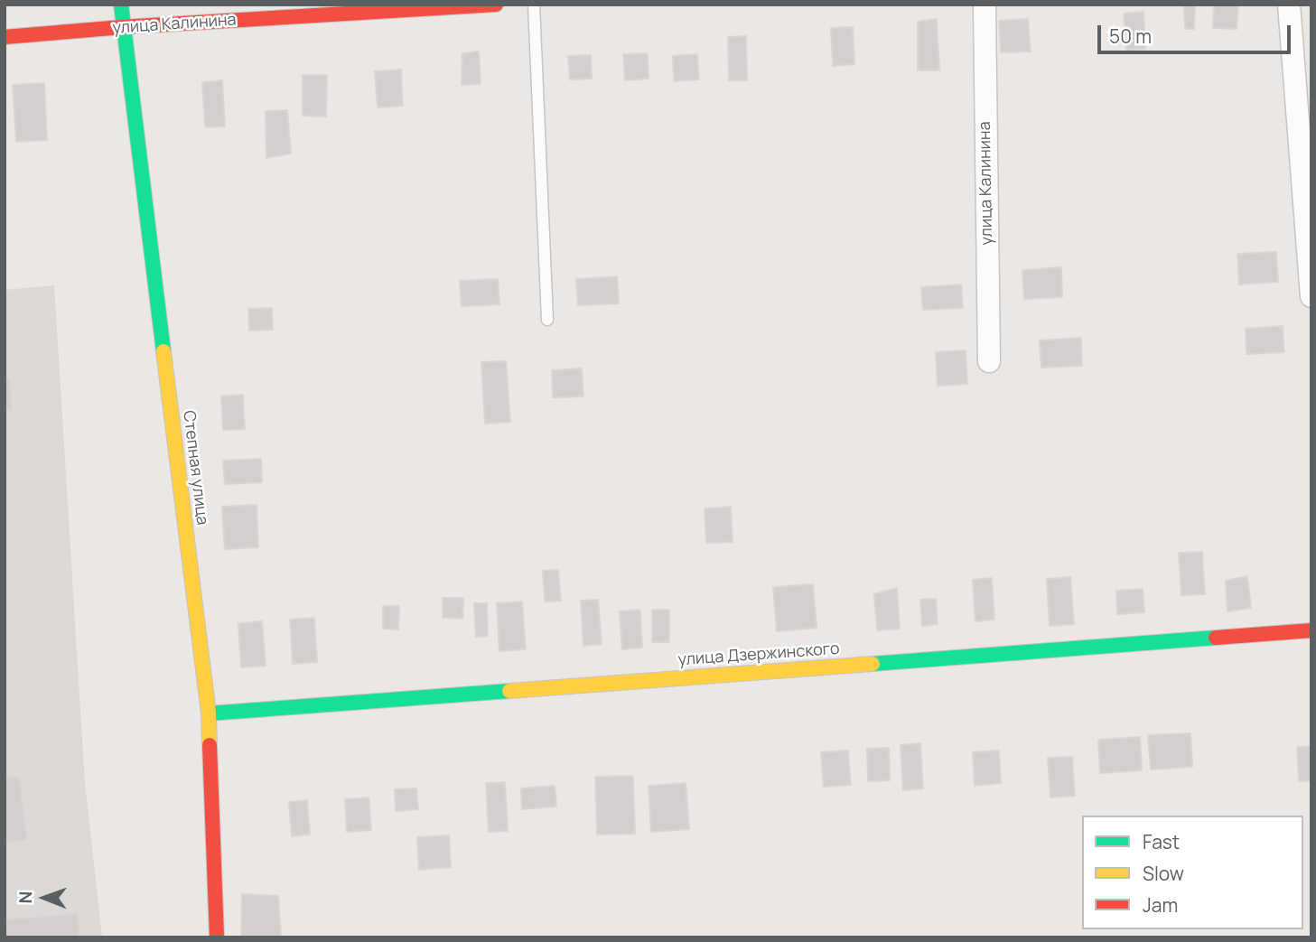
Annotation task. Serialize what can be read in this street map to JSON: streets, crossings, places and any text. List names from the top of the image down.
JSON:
{
  "streets": {
    "street": ["улица Калинина", "Степная улица", "улица Дзержинского"]
  },
  "crossings": [
    ["улица Калинина", "Степная улица"],
    ["Степная улица", "улица Дзержинского"]
  ],
  "legend": ["Fast", "Slow", "Jam"],
  "scale_bar": "50 m",
  "north": "left"
}
